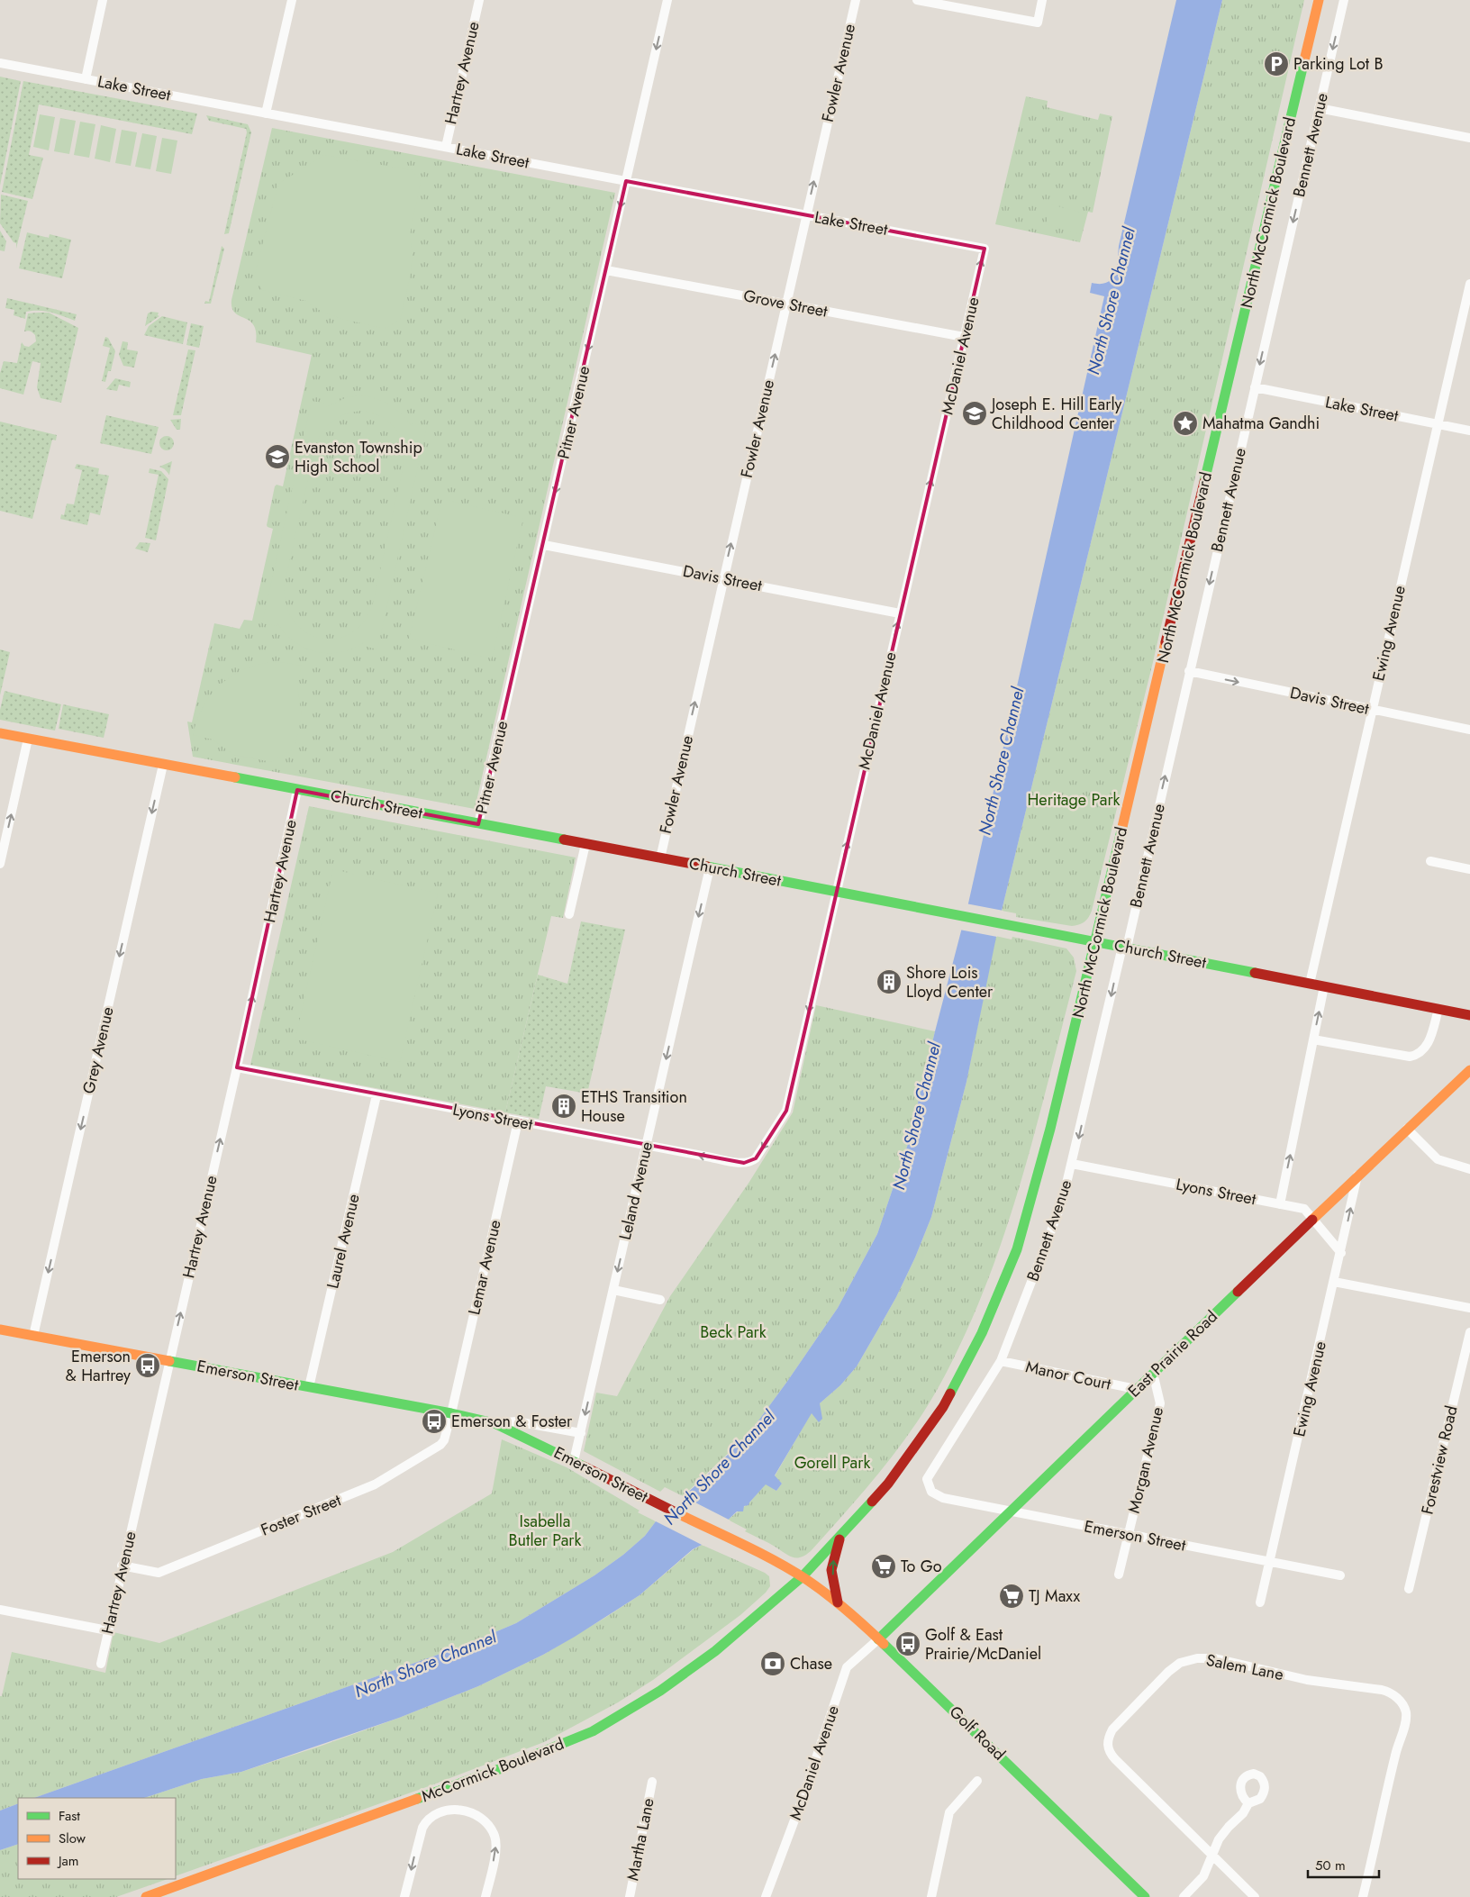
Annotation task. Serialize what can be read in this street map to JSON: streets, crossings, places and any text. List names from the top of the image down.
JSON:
{
  "streets": {
    "main road": [
      "North McCormick Boulevard",
      "Church Street",
      "East Prairie Road",
      "Emerson Street",
      "Golf Road",
      "McCormick Boulevard"
    ],
    "street": [
      "Hartrey Avenue",
      "Fowler Avenue",
      "Lake Street",
      "Bennett Avenue",
      "Grove Street",
      "McDaniel Avenue",
      "Pitner Avenue",
      "Davis Street",
      "Ewing Avenue",
      "Grey Avenue",
      "Lyons Street",
      "Leland Avenue",
      "Laurel Avenue",
      "Lemar Avenue",
      "Manor Court",
      "Morgan Avenue",
      "Forestview Road",
      "Foster Street",
      "Salem Lane",
      "Martha Lane"
    ]
  },
  "crossings": [
    ["Hartrey Avenue", "Lake Street"],
    ["Hartrey Avenue", "Church Street"],
    ["Hartrey Avenue", "Lyons Street"],
    ["Hartrey Avenue", "Emerson Street"],
    ["Hartrey Avenue", "Foster Street"],
    ["Fowler Avenue", "Lake Street"],
    ["Fowler Avenue", "Grove Street"],
    ["Fowler Avenue", "Davis Street"],
    ["Fowler Avenue", "Church Street"],
    ["Lake Street", "Bennett Avenue"],
    ["Lake Street", "McDaniel Avenue"],
    ["Lake Street", "Pitner Avenue"],
    ["Lake Street", "Ewing Avenue"],
    ["Bennett Avenue", "Davis Street"],
    ["Bennett Avenue", "Church Street"],
    ["Bennett Avenue", "Lyons Street"],
    ["Bennett Avenue", "Emerson Street"],
    ["Bennett Avenue", "Manor Court"],
    ["North McCormick Boulevard", "Church Street"],
    ["North McCormick Boulevard", "Emerson Street"],
    ["North McCormick Boulevard", "Golf Road"],
    ["North McCormick Boulevard", "McCormick Boulevard"],
    ["Grove Street", "McDaniel Avenue"],
    ["Grove Street", "Pitner Avenue"],
    ["McDaniel Avenue", "Davis Street"],
    ["McDaniel Avenue", "Church Street"],
    ["McDaniel Avenue", "Lyons Street"],
    ["McDaniel Avenue", "East Prairie Road"],
    ["McDaniel Avenue", "Golf Road"],
    ["Pitner Avenue", "Davis Street"],
    ["Pitner Avenue", "Church Street"],
    ["Davis Street", "Ewing Avenue"],
    ["Ewing Avenue", "Church Street"],
    ["Ewing Avenue", "Lyons Street"],
    ["Ewing Avenue", "East Prairie Road"],
    ["Ewing Avenue", "Emerson Street"],
    ["Church Street", "Grey Avenue"],
    ["Church Street", "Leland Avenue"],
    ["Grey Avenue", "Emerson Street"],
    ["Lyons Street", "Leland Avenue"],
    ["Lyons Street", "Laurel Avenue"],
    ["Lyons Street", "Lemar Avenue"],
    ["Lyons Street", "East Prairie Road"],
    ["Leland Avenue", "Emerson Street"],
    ["Laurel Avenue", "Emerson Street"],
    ["Lemar Avenue", "Emerson Street"],
    ["Lemar Avenue", "Foster Street"],
    ["East Prairie Road", "Emerson Street"],
    ["East Prairie Road", "Manor Court"],
    ["East Prairie Road", "Morgan Avenue"],
    ["East Prairie Road", "Golf Road"],
    ["Emerson Street", "Morgan Avenue"],
    ["Emerson Street", "Foster Street"],
    ["Emerson Street", "Golf Road"],
    ["Emerson Street", "McCormick Boulevard"],
    ["Golf Road", "McCormick Boulevard"]
  ],
  "one_way": [
    "Hartrey Avenue",
    "Fowler Avenue",
    "Pitner Avenue",
    "Grey Avenue",
    "Leland Avenue"
  ],
  "water": ["North Shore Channel"],
  "parks": [
    "Heritage Park",
    "Beck Park",
    "Gorell Park",
    "Isabella Butler Park"
  ],
  "places": {
    "parking": ["Parking Lot B"],
    "school or university": ["Joseph E. Hill Early Childhood Center", "Evanston Township High School"],
    "place": ["Mahatma Gandhi"],
    "building": ["Shore Lois Lloyd Center", "ETHS Transition House"],
    "bus stop": ["Emerson & Hartrey", "Emerson & Foster", "Golf & East Prairie/McDaniel"],
    "supermarket": ["To Go", "TJ Maxx"],
    "bank": ["Chase"]
  },
  "legend": ["Fast", "Slow", "Jam"],
  "scale_bar": "50 m"
}
